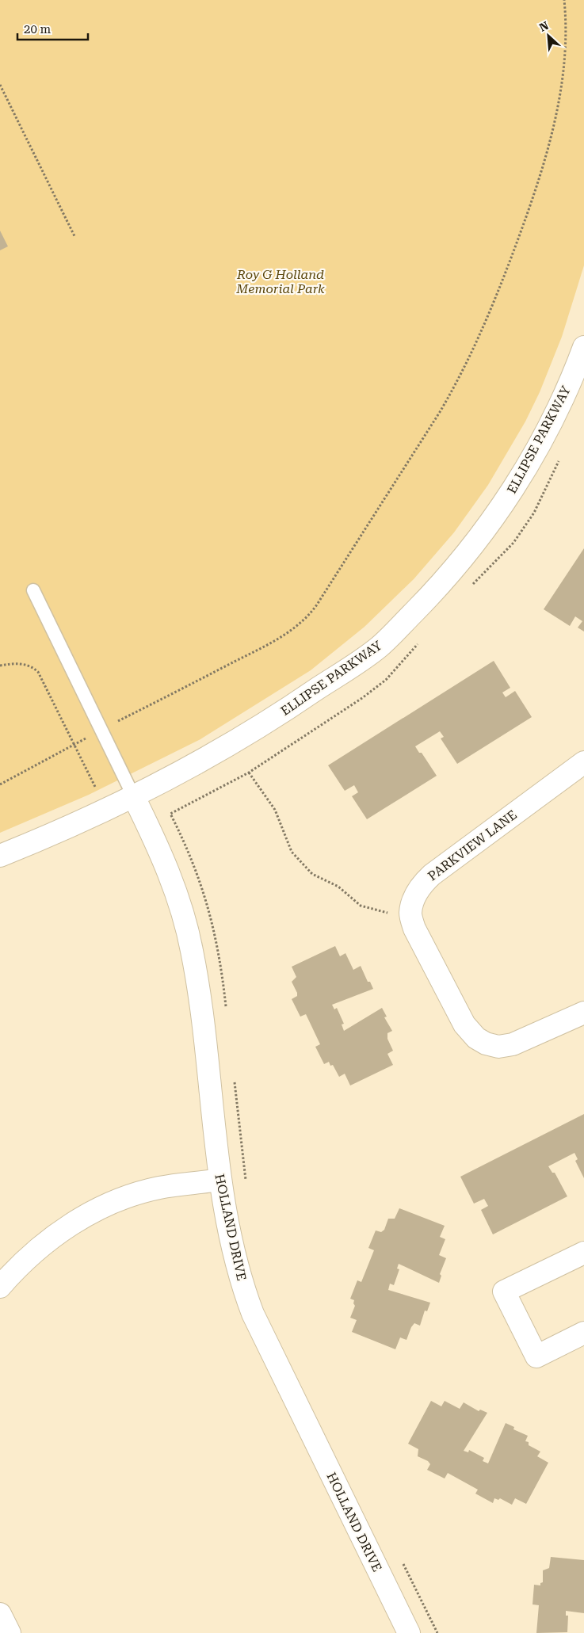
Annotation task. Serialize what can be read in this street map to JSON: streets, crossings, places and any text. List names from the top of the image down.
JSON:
{
  "streets": {
    "street": ["ELLIPSE PARKWAY", "PARKVIEW LANE", "HOLLAND DRIVE"]
  },
  "crossings": [
    ["ELLIPSE PARKWAY", "HOLLAND DRIVE"]
  ],
  "parks": ["Roy G Holland Memorial Park"],
  "scale_bar": "20 m",
  "north": "top left"
}
